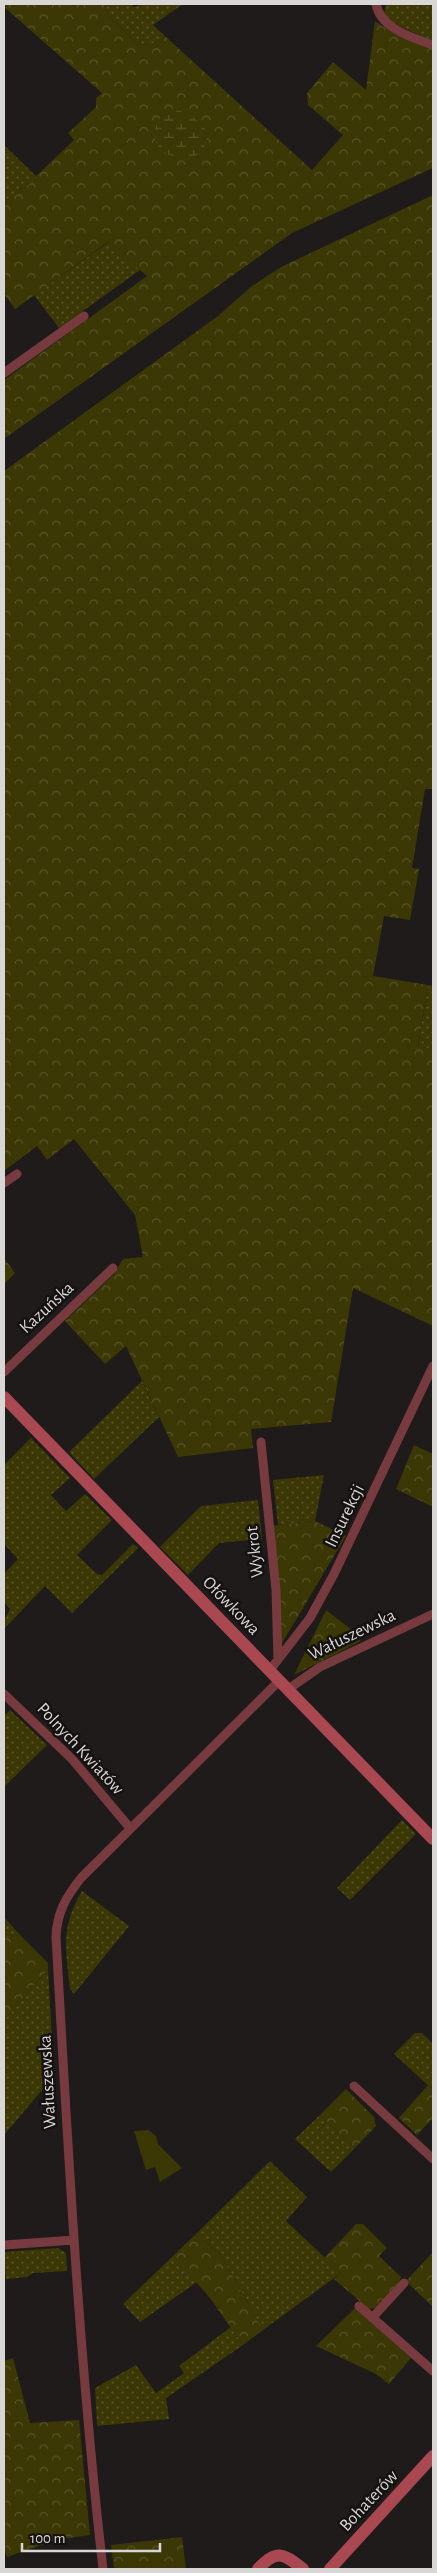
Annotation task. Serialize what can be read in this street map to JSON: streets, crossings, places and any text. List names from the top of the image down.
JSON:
{
  "streets": {
    "street": [
      "Kazuńska",
      "Insurekcji",
      "Wykrot",
      "Ołówkowa",
      "Wałuszewska",
      "Polnych Kwiatów",
      "Bohaterów"
    ]
  },
  "crossings": [
    ["Insurekcji", "Wykrot"],
    ["Insurekcji", "Ołówkowa"],
    ["Wykrot", "Ołówkowa"],
    ["Ołówkowa", "Wałuszewska"],
    ["Wałuszewska", "Polnych Kwiatów"]
  ],
  "scale_bar": "100 m"
}
